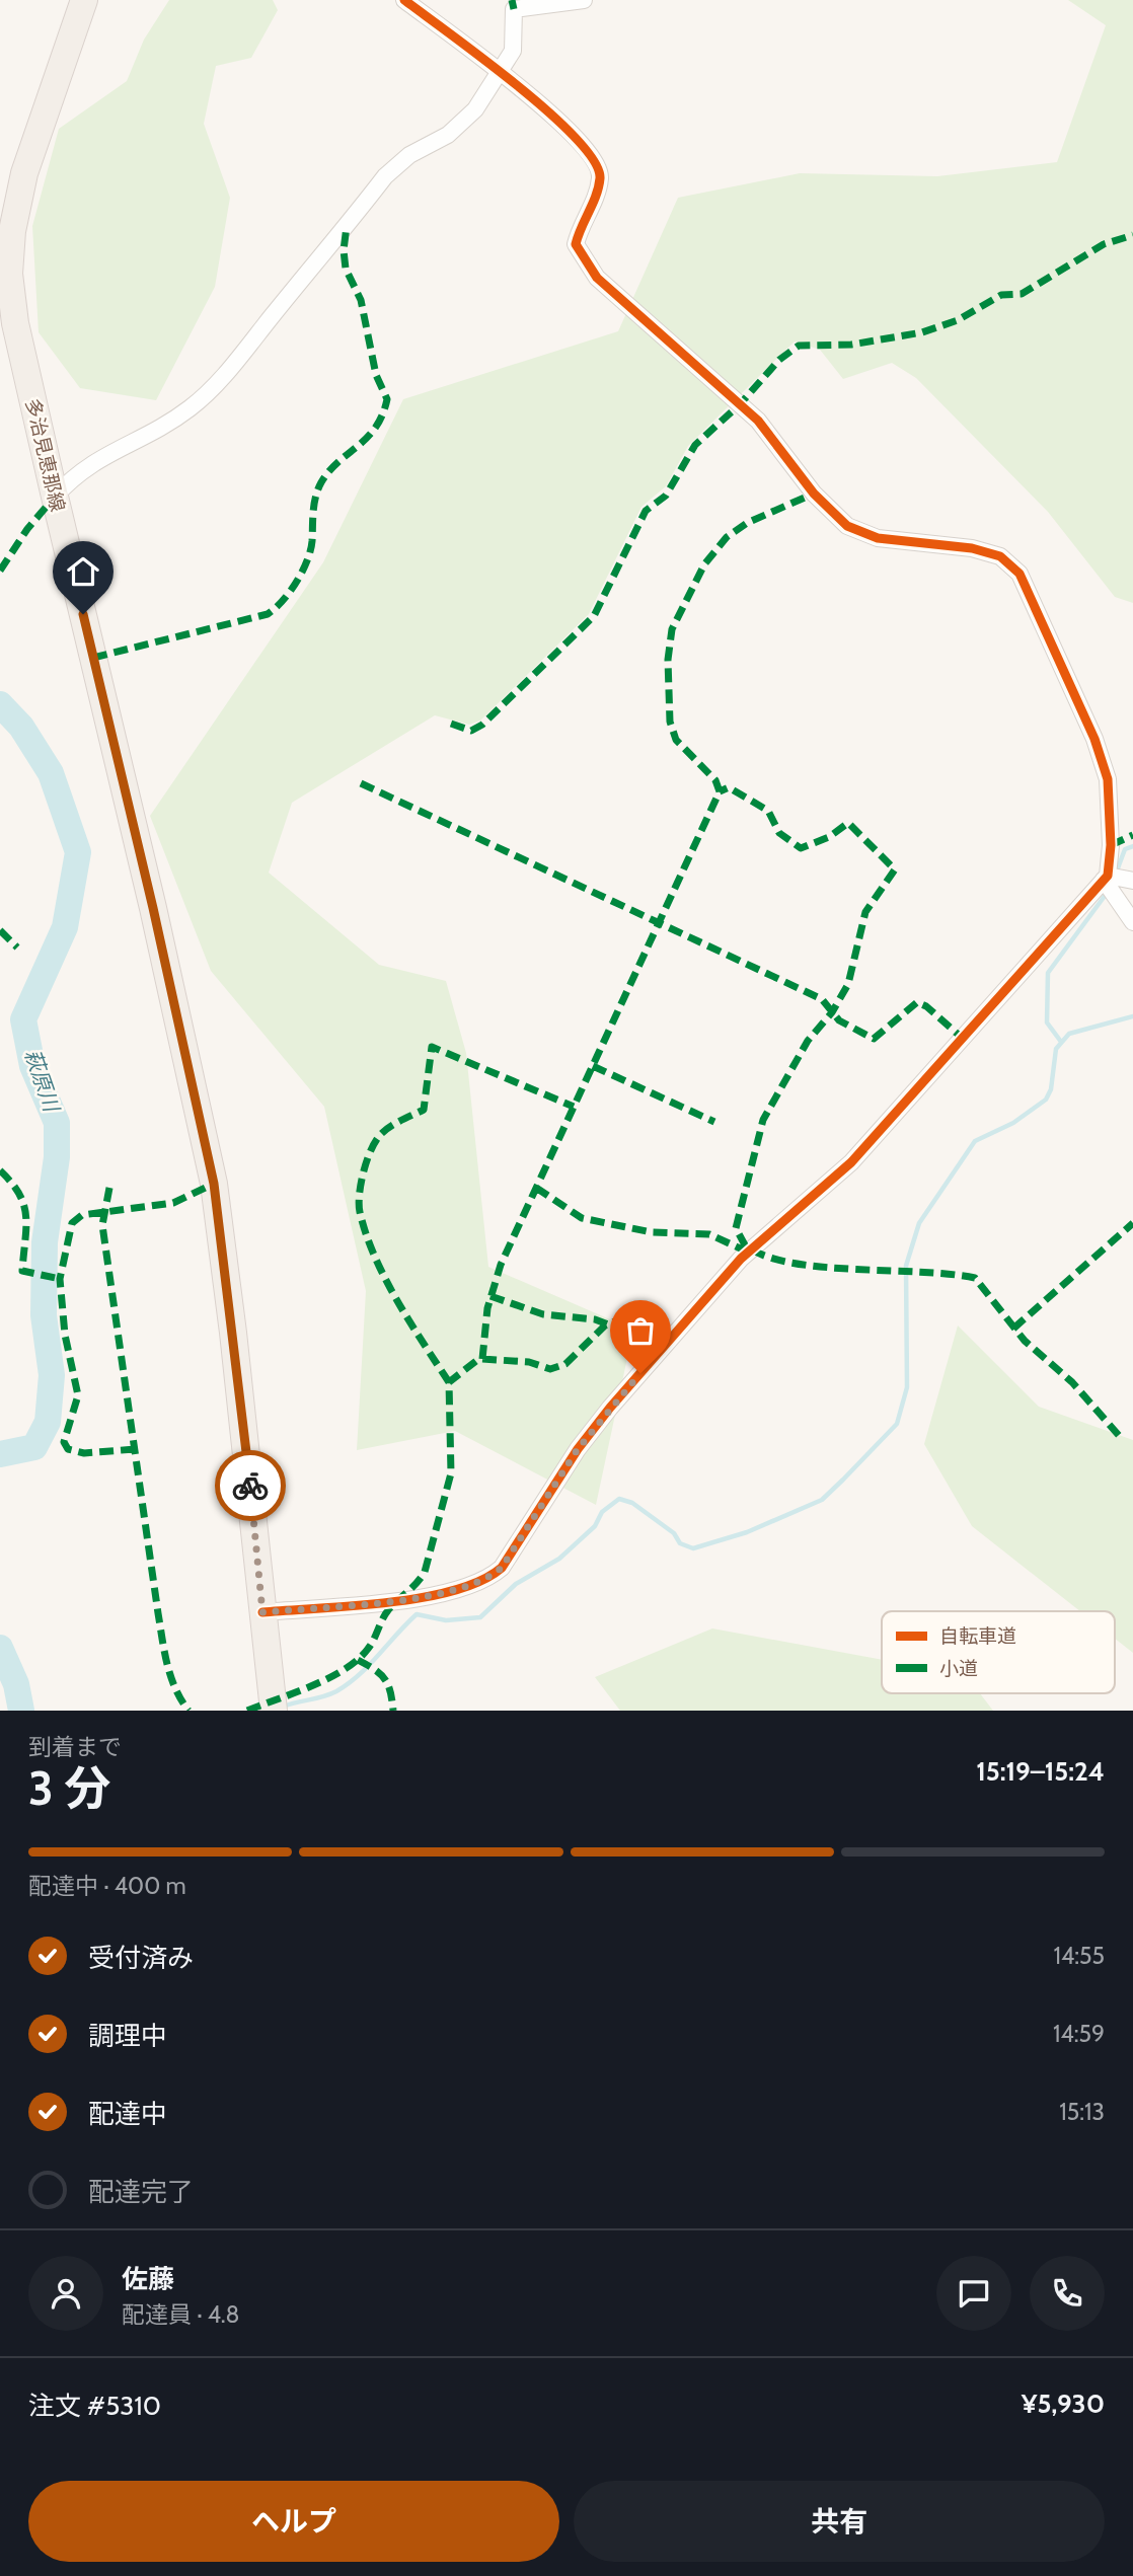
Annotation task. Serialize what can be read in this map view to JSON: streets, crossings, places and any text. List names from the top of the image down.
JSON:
{
  "streets": {
    "main road": ["多治見恵那線"]
  },
  "water": ["萩原川"],
  "legend": ["自転車道", "小道"],
  "page": {
    "heading": ["3 分", "到着まで", "15:19–15:24"],
    "panel": [
      "佐藤",
      "配達員 · 4.8",
      "注文 #5310",
      "¥5,930"
    ],
    "bar": "配達中 · 400 m",
    "list": [
      ["受付済み", "14:55"],
      ["調理中", "14:59"],
      ["配達中", "15:13"],
      "配達完了"
    ],
    "buttons": ["ヘルプ", "共有"]
  }
}
